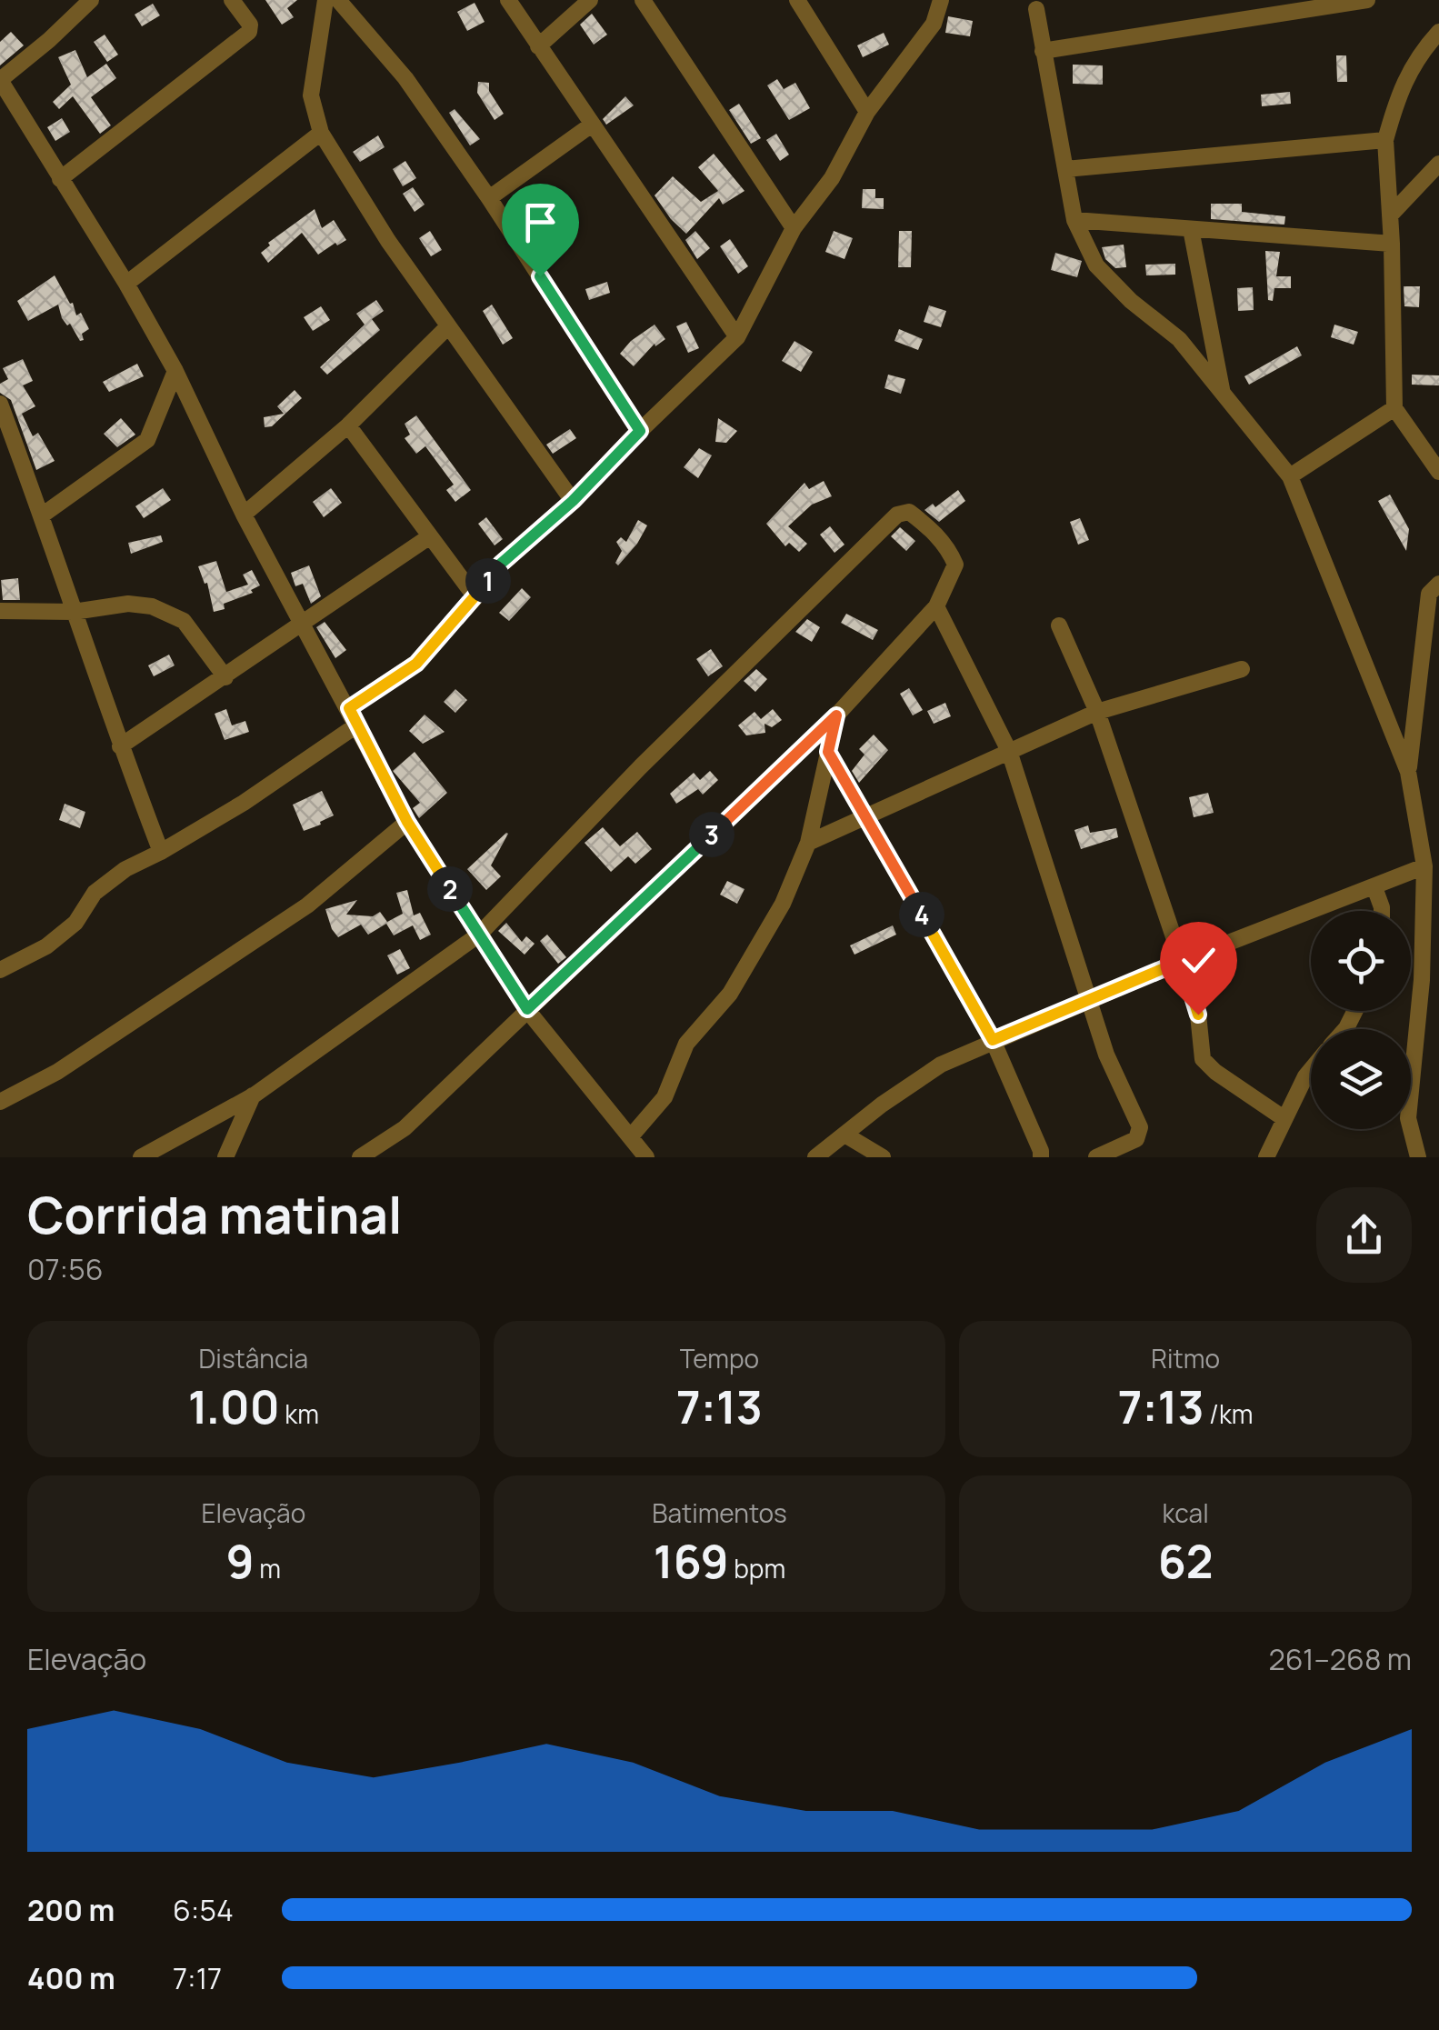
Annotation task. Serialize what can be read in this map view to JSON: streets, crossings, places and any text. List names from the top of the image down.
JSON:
{
  "page": {
    "pins": [
      "1",
      "3",
      "2",
      "4"
    ],
    "heading": ["Corrida matinal", "07:56"],
    "stats": [
      ["Distância", "1.00 km"],
      ["Tempo", "7:13"],
      ["Ritmo", "7:13 /km"],
      ["Elevação", "9 m"],
      ["Batimentos", "169 bpm"],
      ["kcal", "62"]
    ],
    "chart": ["Elevação", "261–268 m"],
    "list": [
      {
        "name": "200 m",
        "note": "6:54"
      },
      {
        "name": "400 m",
        "note": "7:17"
      }
    ]
  }
}
